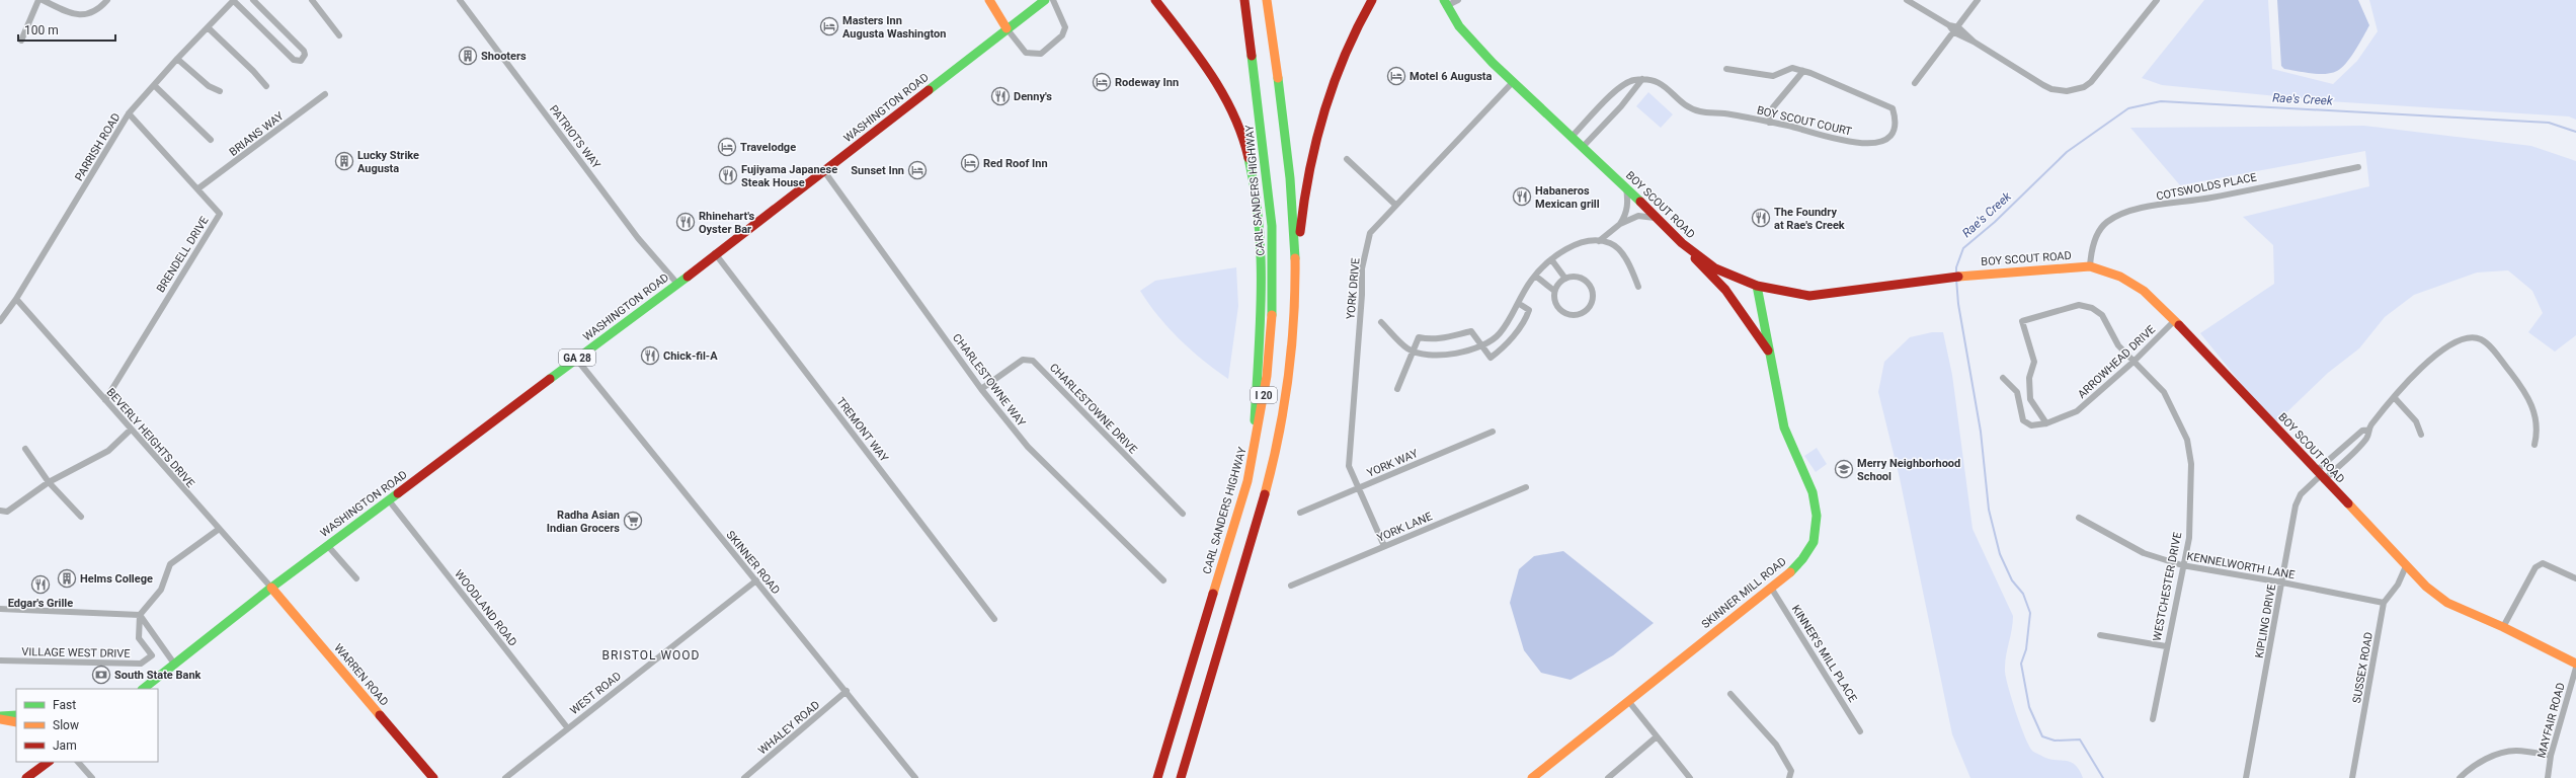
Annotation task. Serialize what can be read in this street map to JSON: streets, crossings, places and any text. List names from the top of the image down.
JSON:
{
  "streets": {
    "main road": [
      "WASHINGTON ROAD",
      "CARL SANDERS HIGHWAY",
      "BOY SCOUT ROAD",
      "GA 28",
      "I 20",
      "SKINNER MILL ROAD",
      "WARREN ROAD"
    ],
    "street": [
      "BOY SCOUT COURT",
      "BRIANS WAY",
      "PATRIOTS WAY",
      "PARRISH ROAD",
      "COTSWOLDS PLACE",
      "BRENDELL DRIVE",
      "YORK DRIVE",
      "ARROWHEAD DRIVE",
      "CHARLESTOWNE WAY",
      "CHARLESTOWNE DRIVE",
      "TREMONT WAY",
      "BEVERLY HEIGHTS DRIVE",
      "YORK WAY",
      "YORK LANE",
      "SKINNER ROAD",
      "KENNELWORTH LANE",
      "WESTCHESTER DRIVE",
      "WOODLAND ROAD",
      "KIPLING DRIVE",
      "VILLAGE WEST DRIVE",
      "KINNER'S MILL PLACE",
      "SUSSEX ROAD",
      "WEST ROAD",
      "MAYFAIR ROAD",
      "WHALEY ROAD"
    ]
  },
  "crossings": [
    ["WASHINGTON ROAD", "PATRIOTS WAY"],
    ["WASHINGTON ROAD", "CHARLESTOWNE WAY"],
    ["WASHINGTON ROAD", "TREMONT WAY"],
    ["WASHINGTON ROAD", "BEVERLY HEIGHTS DRIVE"],
    ["WASHINGTON ROAD", "SKINNER ROAD"],
    ["WASHINGTON ROAD", "WOODLAND ROAD"],
    ["WASHINGTON ROAD", "WARREN ROAD"],
    ["BOY SCOUT COURT", "BOY SCOUT ROAD"],
    ["BRIANS WAY", "BRENDELL DRIVE"],
    ["PARRISH ROAD", "BRENDELL DRIVE"],
    ["PARRISH ROAD", "BEVERLY HEIGHTS DRIVE"],
    ["COTSWOLDS PLACE", "BOY SCOUT ROAD"],
    ["BOY SCOUT ROAD", "YORK DRIVE"],
    ["BOY SCOUT ROAD", "ARROWHEAD DRIVE"],
    ["BOY SCOUT ROAD", "SKINNER MILL ROAD"],
    ["BOY SCOUT ROAD", "KIPLING DRIVE"],
    ["BOY SCOUT ROAD", "SUSSEX ROAD"],
    ["BRENDELL DRIVE", "BEVERLY HEIGHTS DRIVE"],
    ["YORK DRIVE", "YORK WAY"],
    ["YORK DRIVE", "YORK LANE"],
    ["ARROWHEAD DRIVE", "WESTCHESTER DRIVE"],
    ["CHARLESTOWNE WAY", "CHARLESTOWNE DRIVE"],
    ["BEVERLY HEIGHTS DRIVE", "WARREN ROAD"],
    ["SKINNER ROAD", "WEST ROAD"],
    ["SKINNER ROAD", "WHALEY ROAD"],
    ["KENNELWORTH LANE", "WESTCHESTER DRIVE"],
    ["KENNELWORTH LANE", "KIPLING DRIVE"],
    ["KENNELWORTH LANE", "SUSSEX ROAD"],
    ["SKINNER MILL ROAD", "KINNER'S MILL PLACE"],
    ["WOODLAND ROAD", "WEST ROAD"]
  ],
  "districts": ["BRISTOL WOOD"],
  "water": ["Rae's Creek"],
  "places": {
    "hotel": [
      "Masters Inn Augusta Washington",
      "Motel 6 Augusta",
      "Rodeway Inn",
      "Travelodge",
      "Red Roof Inn",
      "Sunset Inn"
    ],
    "building": ["Shooters", "Lucky Strike Augusta", "Helms College"],
    "restaurant": [
      "Denny's",
      "Fujiyama Japanese Steak House",
      "Habaneros Mexican grill",
      "The Foundry at Rae's Creek",
      "Rhinehart's Oyster Bar",
      "Chick-fil-A",
      "Edgar's Grille"
    ],
    "school or university": ["Merry Neighborhood School"],
    "supermarket": ["Radha Asian Indian Grocers"],
    "bank": ["South State Bank"]
  },
  "legend": ["Fast", "Slow", "Jam"],
  "scale_bar": "100 m"
}
